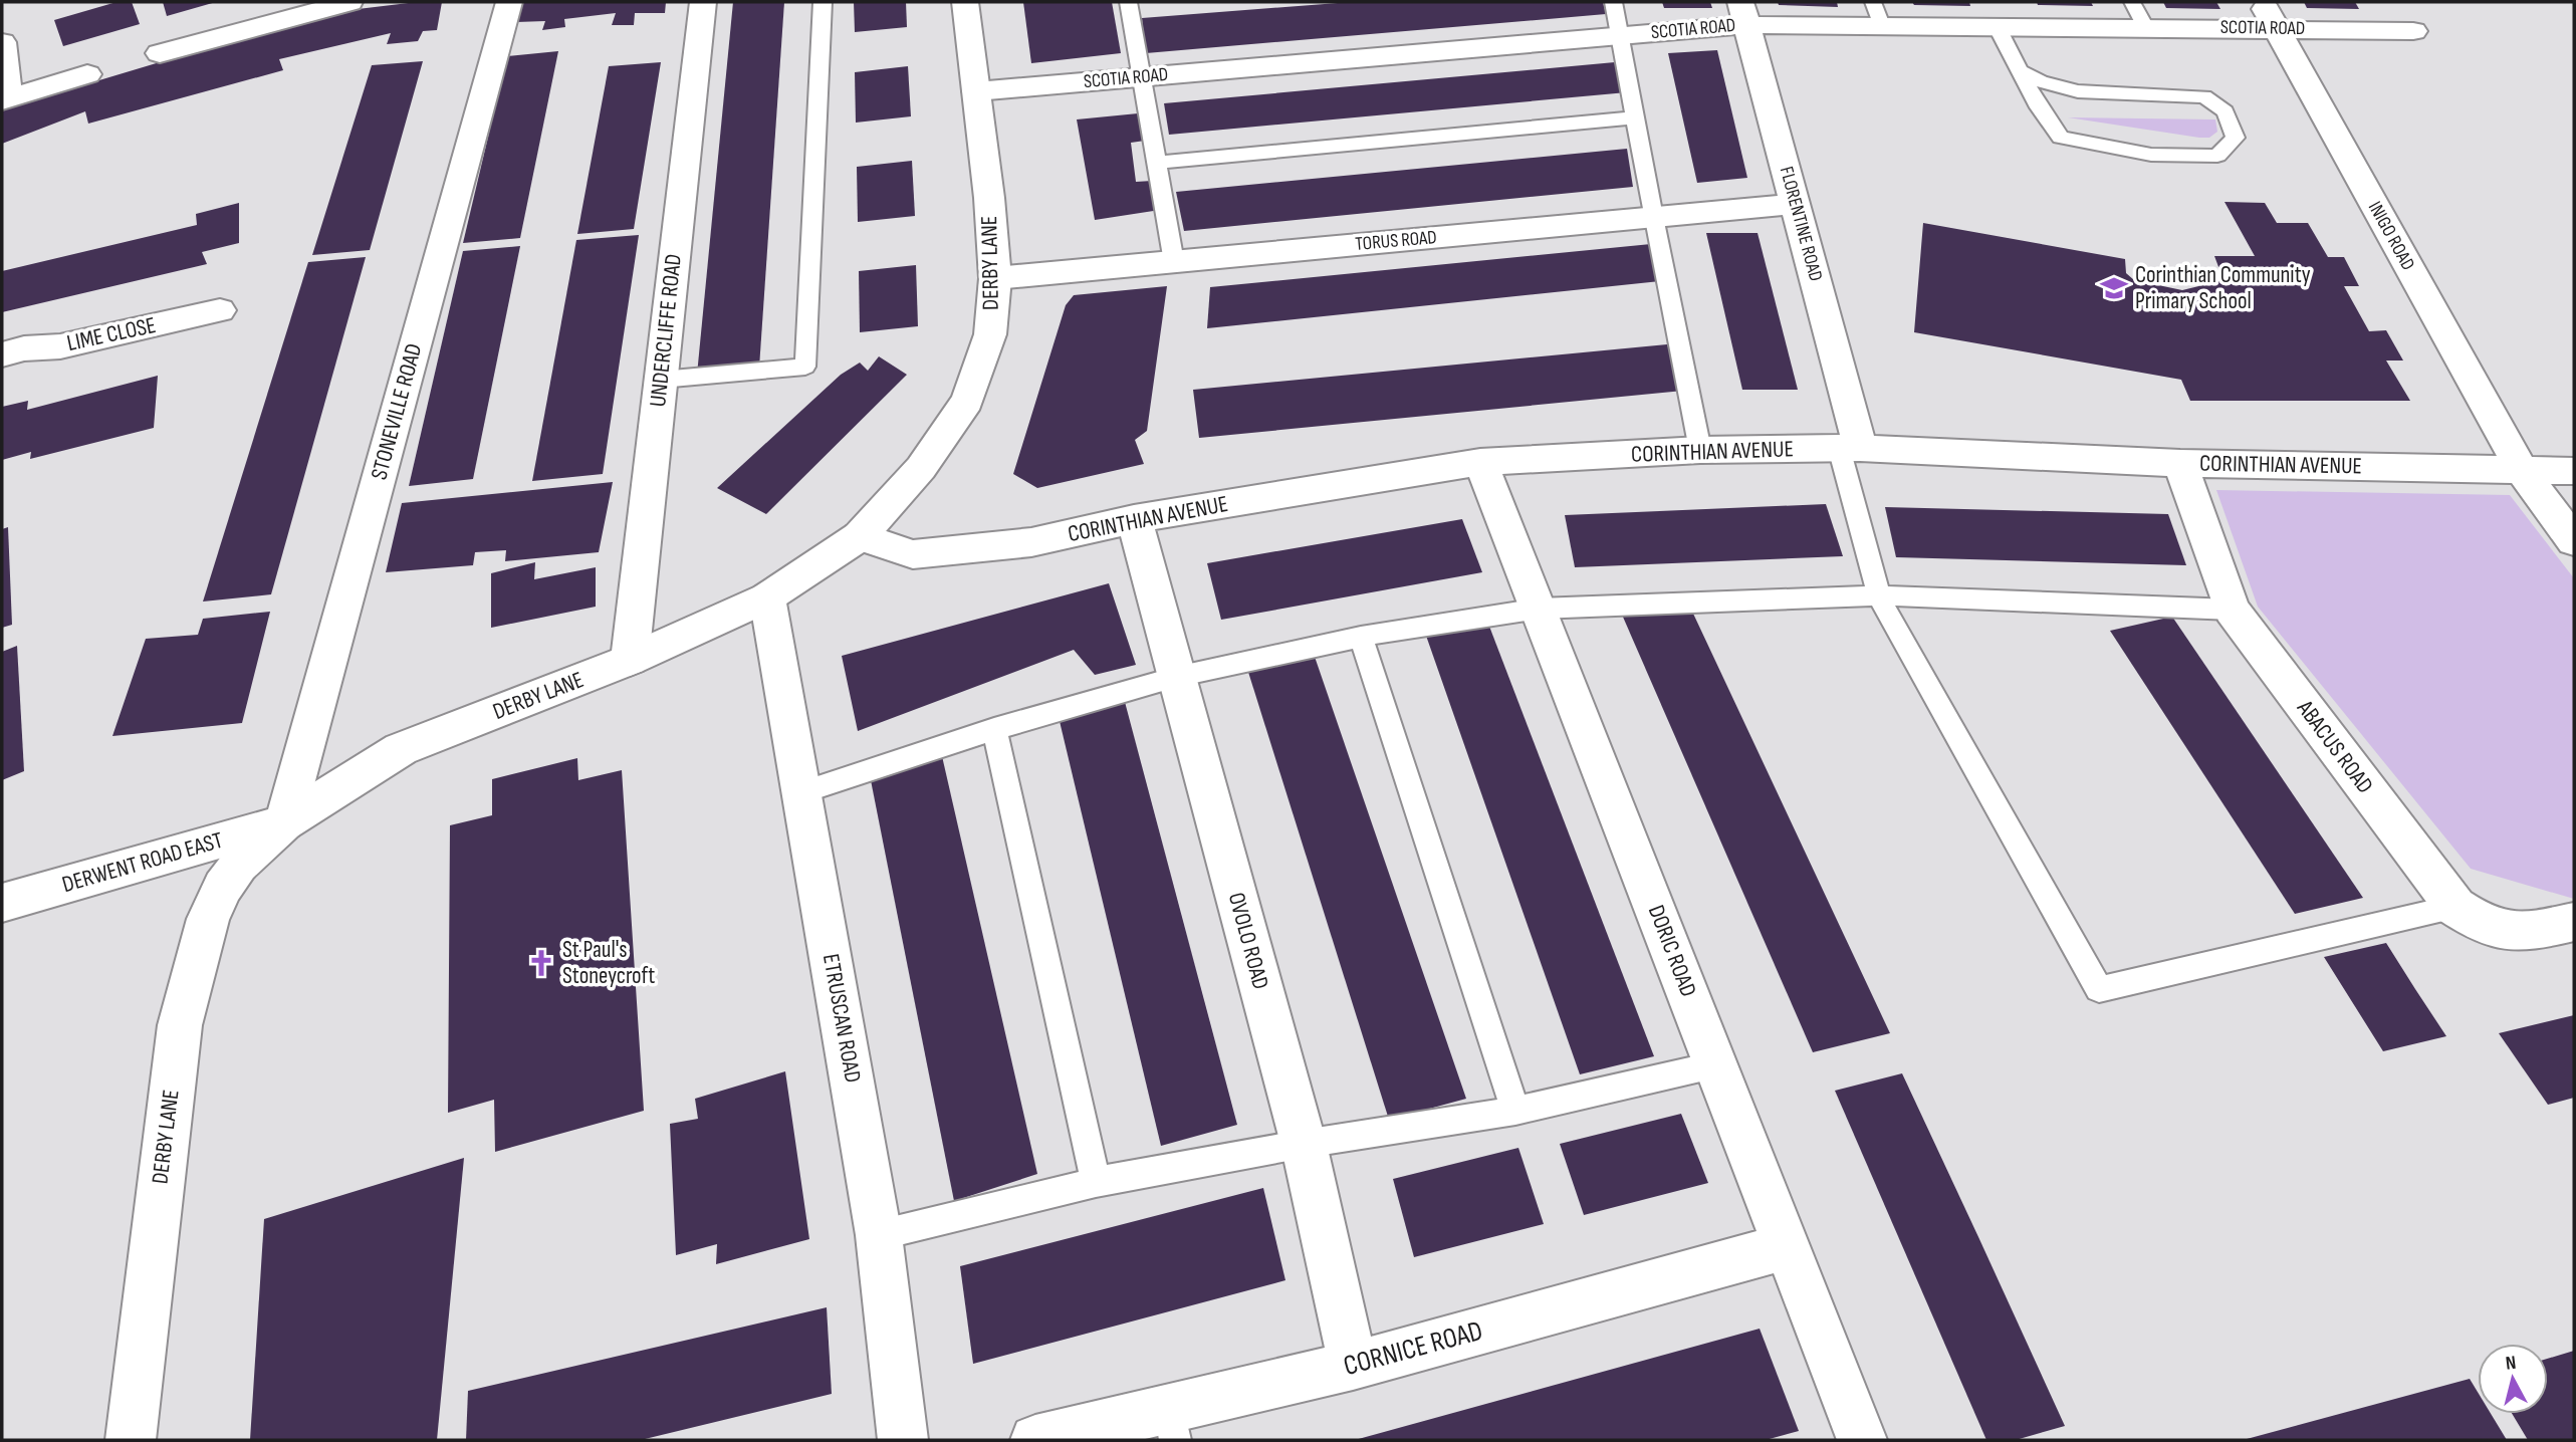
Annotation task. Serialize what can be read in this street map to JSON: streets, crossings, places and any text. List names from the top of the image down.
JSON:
{
  "streets": {
    "street": [
      "SCOTIA ROAD",
      "FLORENTINE ROAD",
      "INIGO ROAD",
      "TORUS ROAD",
      "DERBY LANE",
      "UNDERCLIFFE ROAD",
      "LIME CLOSE",
      "STONEVILLE ROAD",
      "CORINTHIAN AVENUE",
      "ABACUS ROAD",
      "DERWENT ROAD EAST",
      "OVOLO ROAD",
      "DORIC ROAD",
      "ETRUSCAN ROAD",
      "CORNICE ROAD"
    ]
  },
  "crossings": [
    ["SCOTIA ROAD", "FLORENTINE ROAD"],
    ["SCOTIA ROAD", "INIGO ROAD"],
    ["SCOTIA ROAD", "DERBY LANE"],
    ["FLORENTINE ROAD", "TORUS ROAD"],
    ["FLORENTINE ROAD", "CORINTHIAN AVENUE"],
    ["INIGO ROAD", "CORINTHIAN AVENUE"],
    ["TORUS ROAD", "DERBY LANE"],
    ["DERBY LANE", "UNDERCLIFFE ROAD"],
    ["DERBY LANE", "STONEVILLE ROAD"],
    ["DERBY LANE", "CORINTHIAN AVENUE"],
    ["DERBY LANE", "DERWENT ROAD EAST"],
    ["DERBY LANE", "ETRUSCAN ROAD"],
    ["STONEVILLE ROAD", "DERWENT ROAD EAST"],
    ["CORINTHIAN AVENUE", "ABACUS ROAD"],
    ["CORINTHIAN AVENUE", "OVOLO ROAD"],
    ["CORINTHIAN AVENUE", "DORIC ROAD"],
    ["OVOLO ROAD", "CORNICE ROAD"],
    ["DORIC ROAD", "CORNICE ROAD"]
  ],
  "places": {
    "school or university": ["Corinthian Community Primary School"],
    "church": ["St Paul's Stoneycroft"]
  },
  "north": "top"
}
